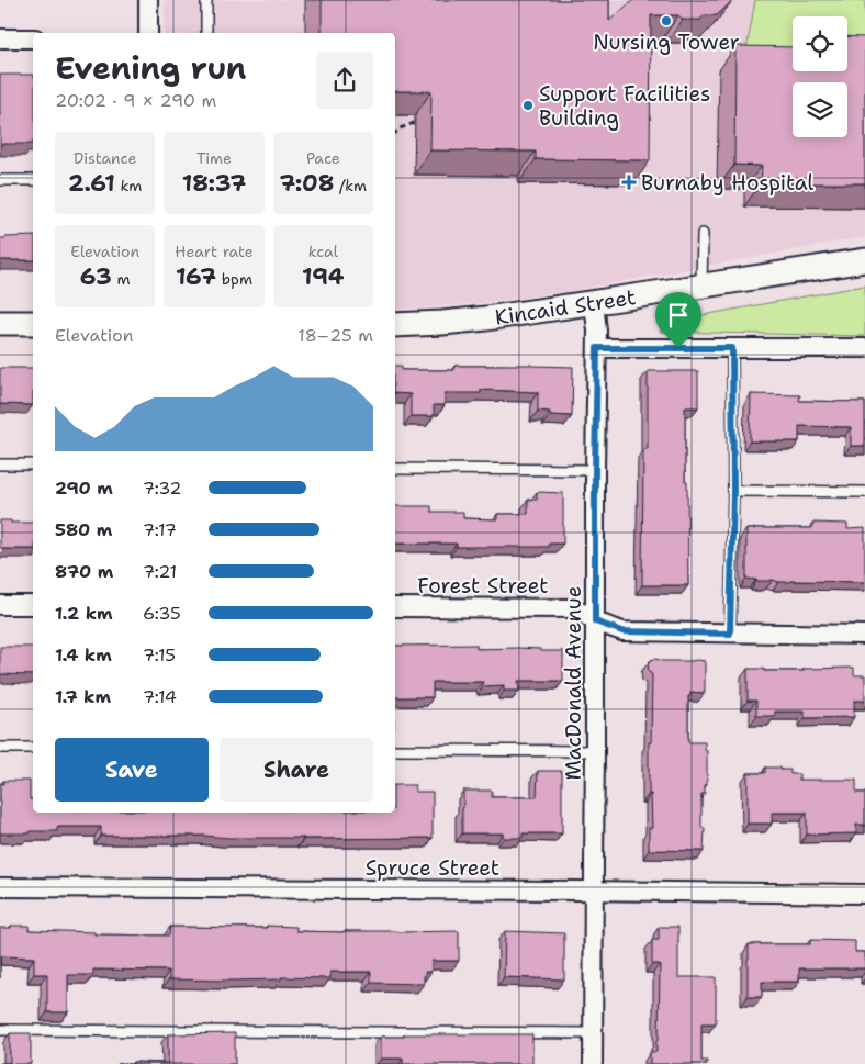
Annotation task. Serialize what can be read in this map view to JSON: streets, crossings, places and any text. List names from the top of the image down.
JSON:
{
  "streets": {
    "street": [
      "Kincaid Street",
      "Forest Street",
      "MacDonald Avenue",
      "Spruce Street"
    ]
  },
  "crossings": [
    ["Kincaid Street", "MacDonald Avenue"],
    ["Forest Street", "MacDonald Avenue"],
    ["MacDonald Avenue", "Spruce Street"]
  ],
  "places": {
    "other": ["Nursing Tower", "Support Facilities Building"],
    "health": ["Burnaby Hospital"]
  },
  "page": {
    "heading": ["Evening run", "20:02 · 9 × 290 m"],
    "stats": [
      ["Distance", "2.61 km"],
      ["Time", "18:37"],
      ["Pace", "7:08 /km"],
      ["Elevation", "63 m"],
      ["Heart rate", "167 bpm"],
      ["kcal", "194"]
    ],
    "chart": ["Elevation", "18–25 m"],
    "list": [
      {
        "name": "290 m",
        "note": "7:32"
      },
      {
        "name": "580 m",
        "note": "7:17"
      },
      {
        "name": "870 m",
        "note": "7:21"
      },
      {
        "name": "1.2 km",
        "note": "6:35"
      },
      {
        "name": "1.4 km",
        "note": "7:15"
      },
      {
        "name": "1.7 km",
        "note": "7:14"
      }
    ],
    "buttons": ["Save", "Share"]
  }
}
